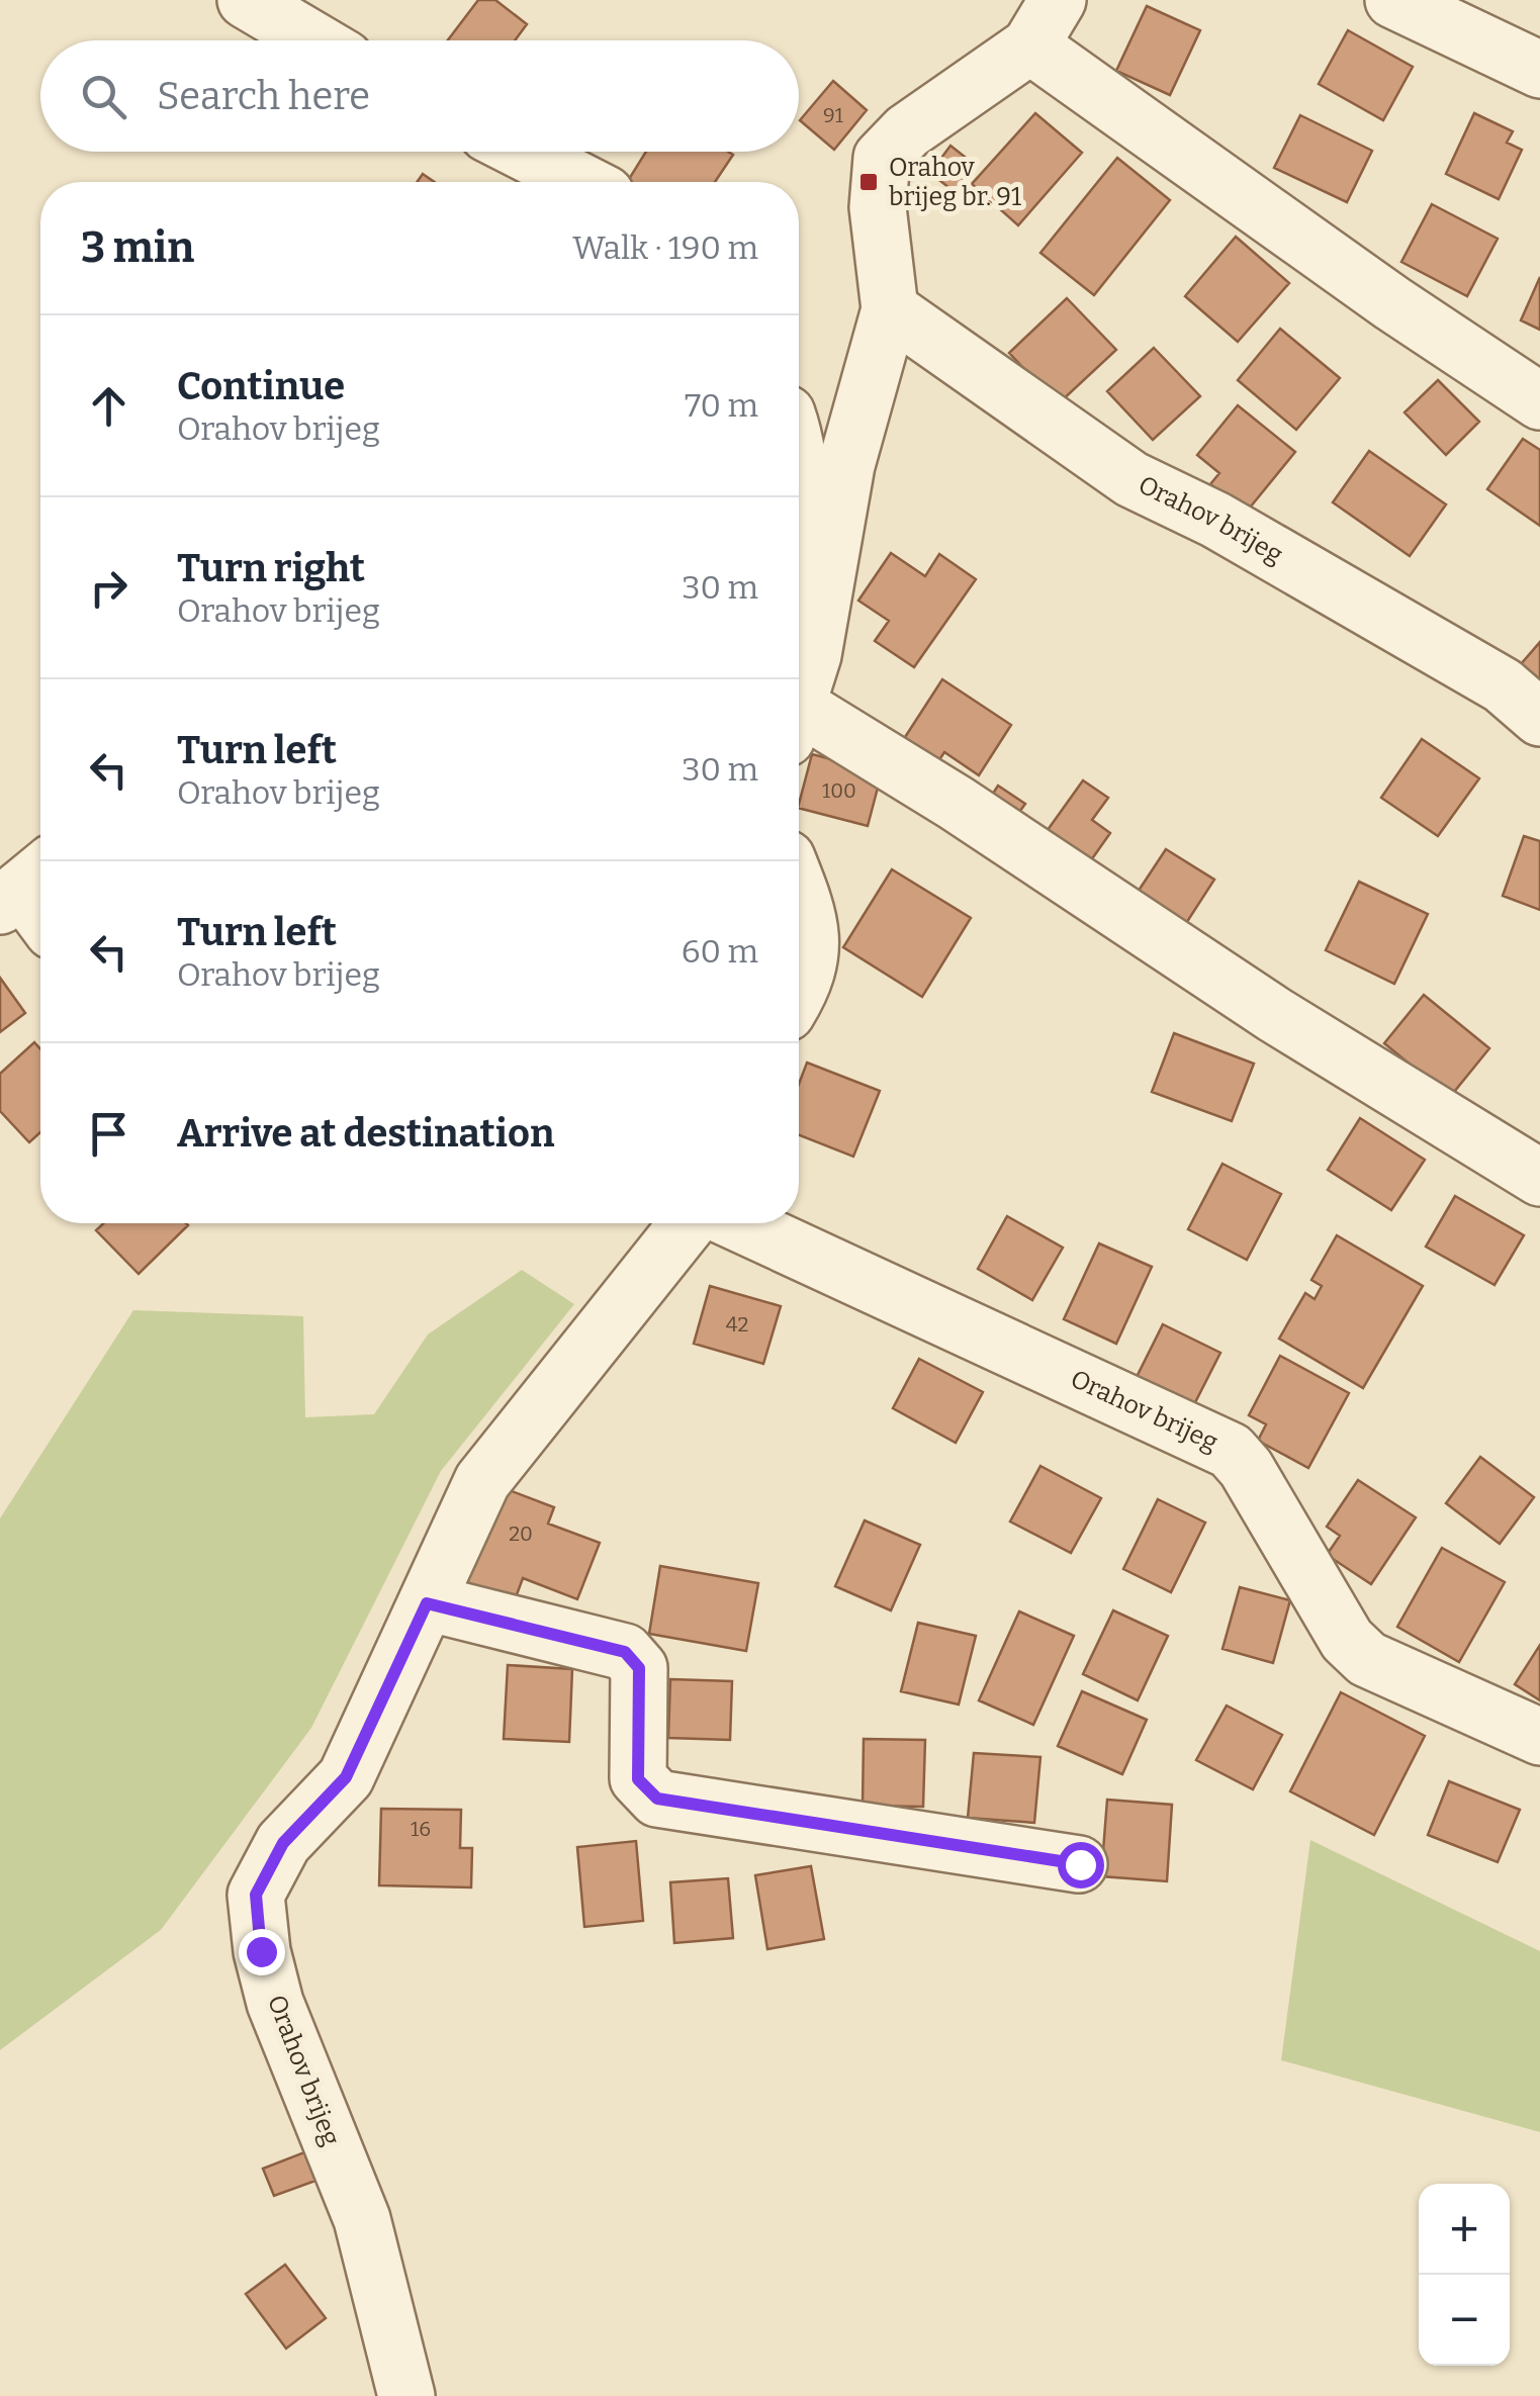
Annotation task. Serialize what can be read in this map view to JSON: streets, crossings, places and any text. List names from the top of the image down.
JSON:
{
  "streets": {
    "street": ["Orahov brijeg"]
  },
  "places": {
    "transit": ["Orahov brijeg br. 91"]
  },
  "house_numbers": [
    "91",
    "100",
    "42",
    "20",
    "16"
  ],
  "page": {
    "search": "Search here",
    "heading": ["3 min", "Walk · 190 m"],
    "list": [
      ["Continue", "Orahov brijeg", "70 m"],
      ["Turn right", "Orahov brijeg", "30 m"],
      ["Turn left", "Orahov brijeg", "30 m"],
      ["Turn left", "Orahov brijeg", "60 m"],
      "Arrive at destination"
    ],
    "map_buttons": ["+", "−"]
  }
}
